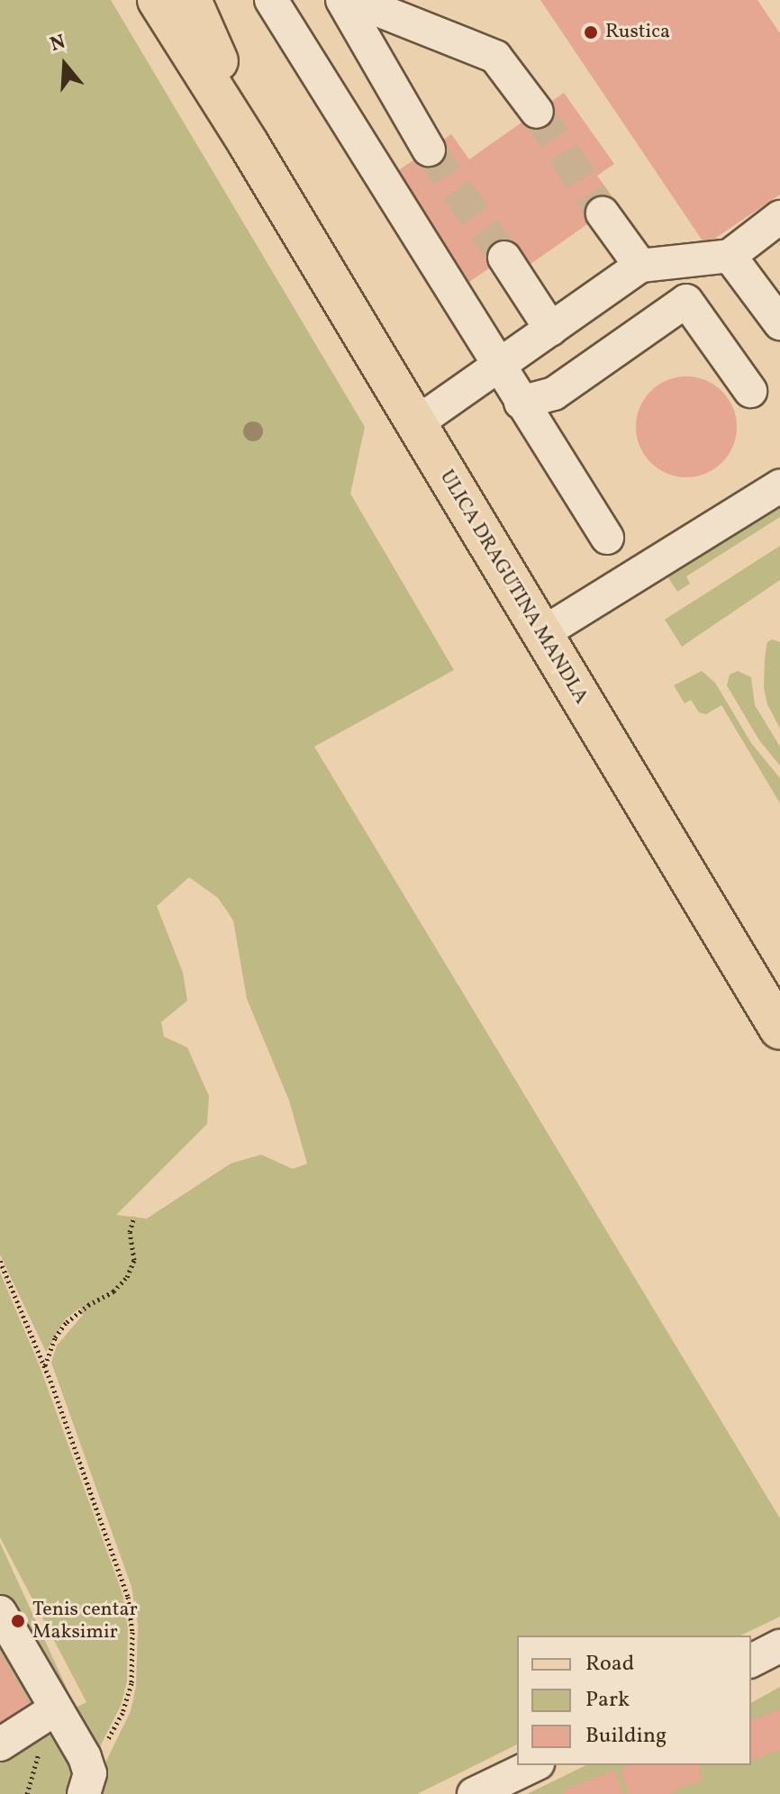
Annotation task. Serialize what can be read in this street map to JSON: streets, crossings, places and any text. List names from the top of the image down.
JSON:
{
  "streets": {
    "main road": ["ULICA DRAGUTINA MANDLA"]
  },
  "places": ["Rustica", "Tenis centar Maksimir"],
  "legend": ["Road", "Park", "Building"],
  "north": "top"
}
